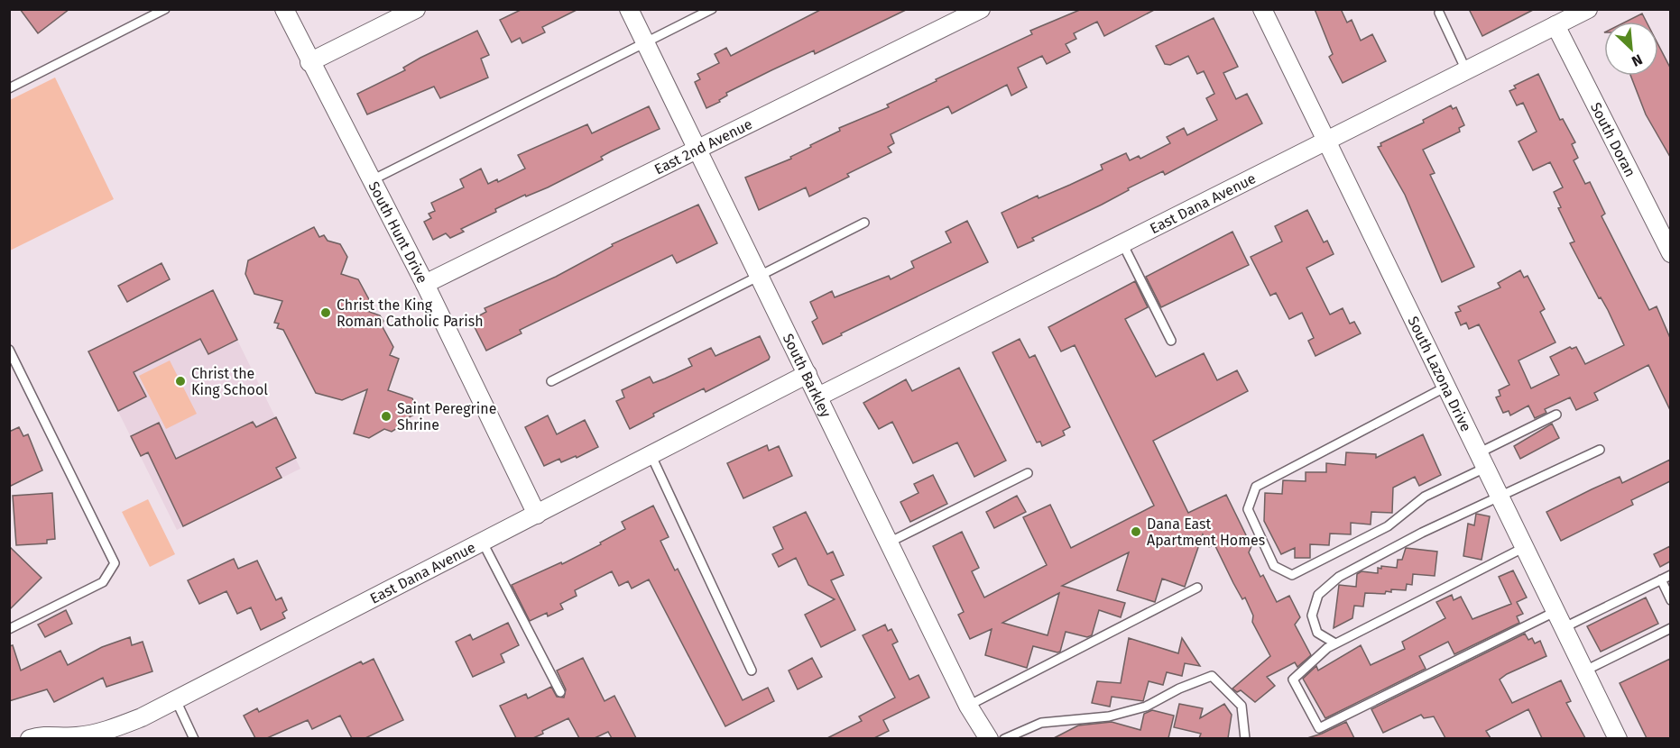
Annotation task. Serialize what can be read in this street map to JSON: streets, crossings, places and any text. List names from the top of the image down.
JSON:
{
  "streets": {
    "street": [
      "South Doran",
      "East 2nd Avenue",
      "East Dana Avenue",
      "South Hunt Drive",
      "South Lazona Drive",
      "South Barkley"
    ]
  },
  "crossings": [
    ["South Doran", "East Dana Avenue"],
    ["East 2nd Avenue", "South Hunt Drive"],
    ["East 2nd Avenue", "South Barkley"],
    ["East Dana Avenue", "South Hunt Drive"],
    ["East Dana Avenue", "South Lazona Drive"],
    ["East Dana Avenue", "South Barkley"]
  ],
  "places": [
    "Christ the King Roman Catholic Parish",
    "Christ the King School",
    "Saint Peregrine Shrine",
    "Dana East Apartment Homes"
  ],
  "north": "bottom right"
}
